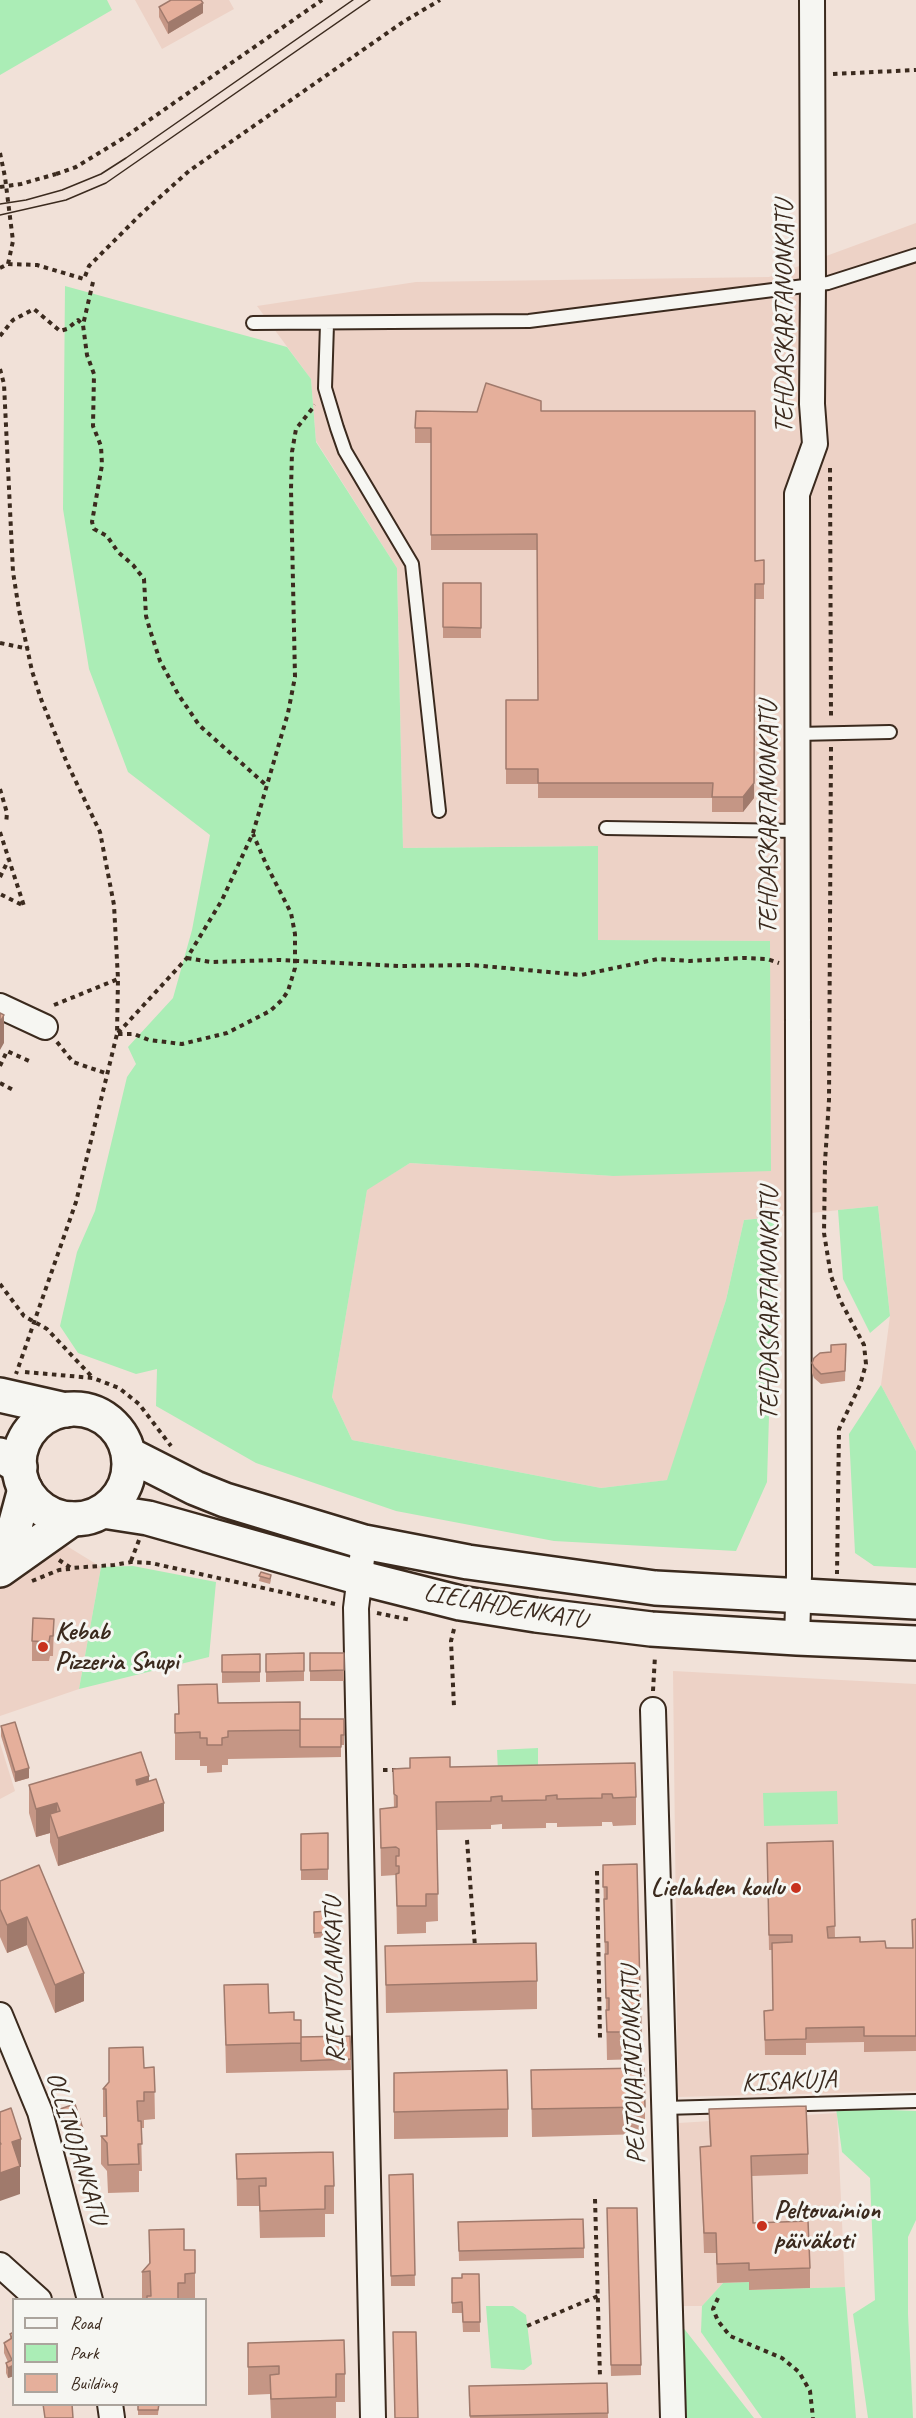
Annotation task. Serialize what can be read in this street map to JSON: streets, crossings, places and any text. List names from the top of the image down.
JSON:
{
  "streets": {
    "main road": ["LIELAHDENKATU"],
    "street": [
      "TEHDASKARTANONKATU",
      "RIENTOLANKATU",
      "PELTOVAINIONKATU",
      "OLLINOJANKATU"
    ],
    "lane": ["KISAKUJA"]
  },
  "crossings": [
    ["TEHDASKARTANONKATU", "LIELAHDENKATU"],
    ["LIELAHDENKATU", "RIENTOLANKATU"],
    ["PELTOVAINIONKATU", "KISAKUJA"]
  ],
  "places": ["Kebab Pizzeria Snupi", "Lielahden koulu", "Peltovainion päiväkoti"],
  "legend": ["Road", "Park", "Building"]
}
